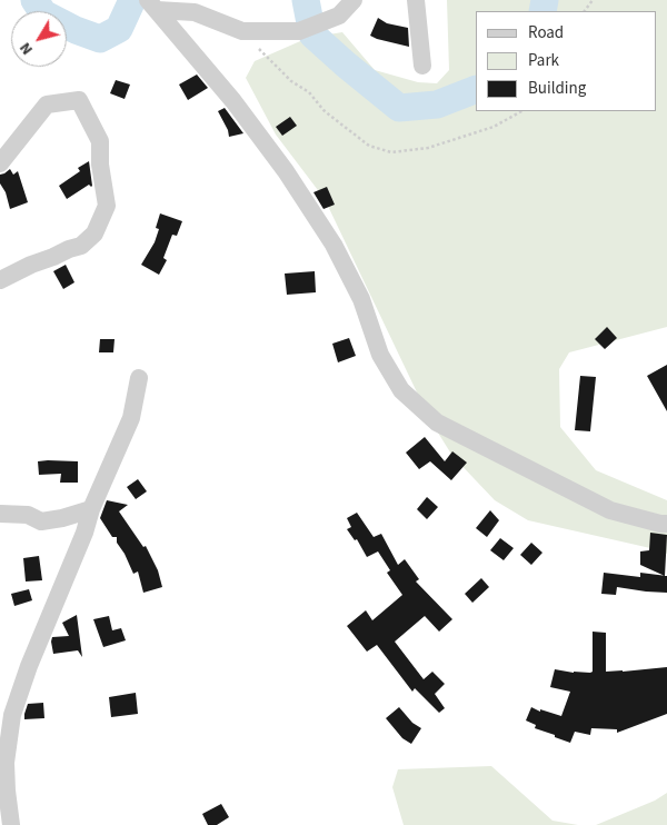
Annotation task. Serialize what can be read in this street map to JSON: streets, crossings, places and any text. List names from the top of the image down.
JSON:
{
  "legend": ["Road", "Park", "Building"],
  "north": "bottom left"
}
